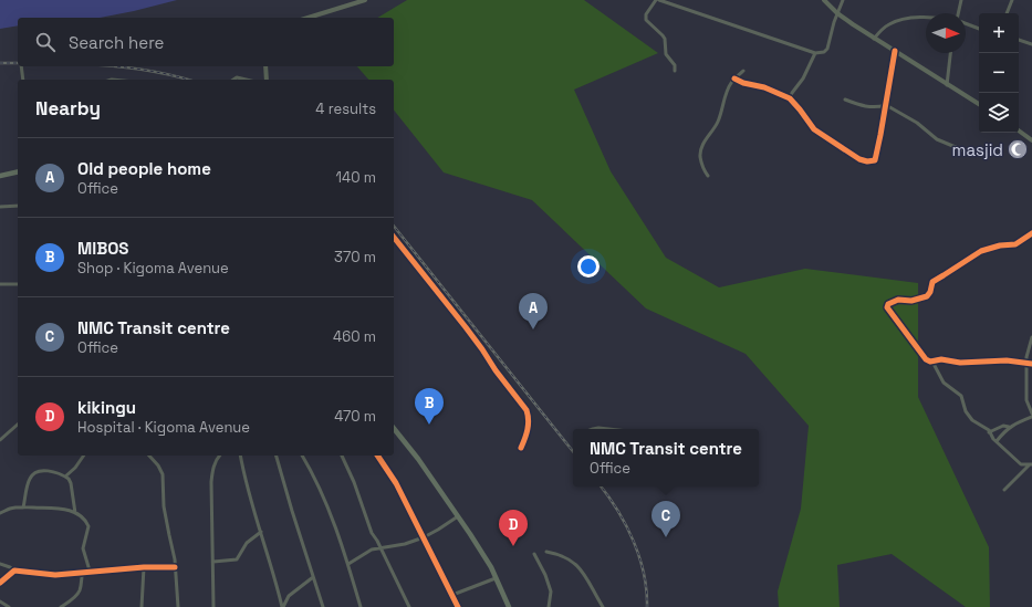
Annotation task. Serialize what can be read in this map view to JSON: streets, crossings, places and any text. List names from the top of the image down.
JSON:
{
  "places": {
    "mosque": ["masjid"]
  },
  "north": "right",
  "page": {
    "map_buttons": ["+", "−"],
    "search": "Search here",
    "heading": ["Nearby", "4 results"],
    "list": [
      {
        "mark": "A",
        "name": "Old people home",
        "note": "Office",
        "value": "140 m"
      },
      {
        "mark": "B",
        "name": "MIBOS",
        "note": "Shop · Kigoma Avenue",
        "value": "370 m"
      },
      {
        "mark": "C",
        "name": "NMC Transit centre",
        "note": "Office",
        "value": "460 m"
      },
      {
        "mark": "D",
        "name": "kikingu",
        "note": "Hospital · Kigoma Avenue",
        "value": "470 m"
      }
    ],
    "pins": [
      "A",
      "B",
      "C",
      "D"
    ],
    "popup": ["NMC Transit centre", "Office"]
  }
}
